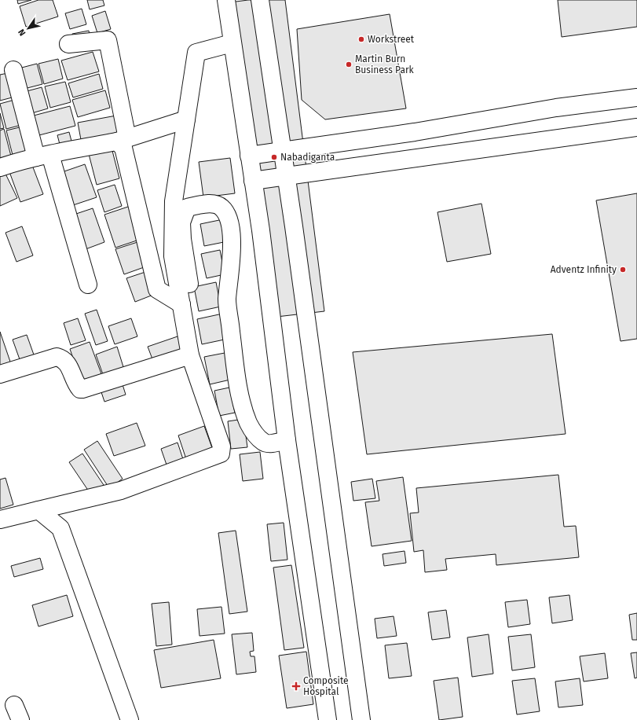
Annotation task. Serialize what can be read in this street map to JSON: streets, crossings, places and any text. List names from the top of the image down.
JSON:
{
  "places": {
    "other": [
      "Workstreet",
      "Martin Burn Business Park",
      "Nabadiganta",
      "Adventz Infinity"
    ],
    "health": ["Composite Hospital"]
  },
  "north": "bottom left"
}
